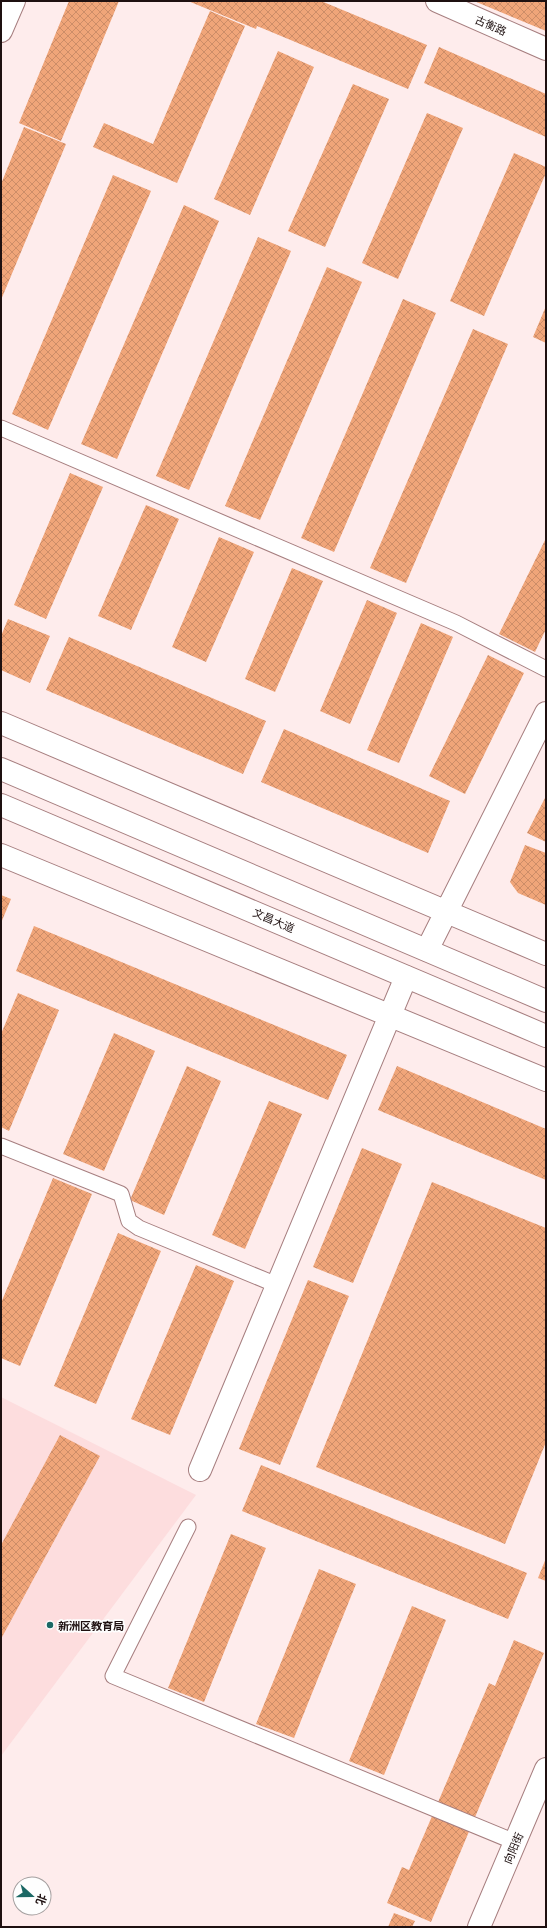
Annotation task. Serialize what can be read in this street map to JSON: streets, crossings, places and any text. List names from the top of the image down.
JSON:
{
  "streets": {
    "street": ["古衡路", "文昌大道", "向阳街"]
  },
  "places": ["新洲区教育局"],
  "north": "right"
}
